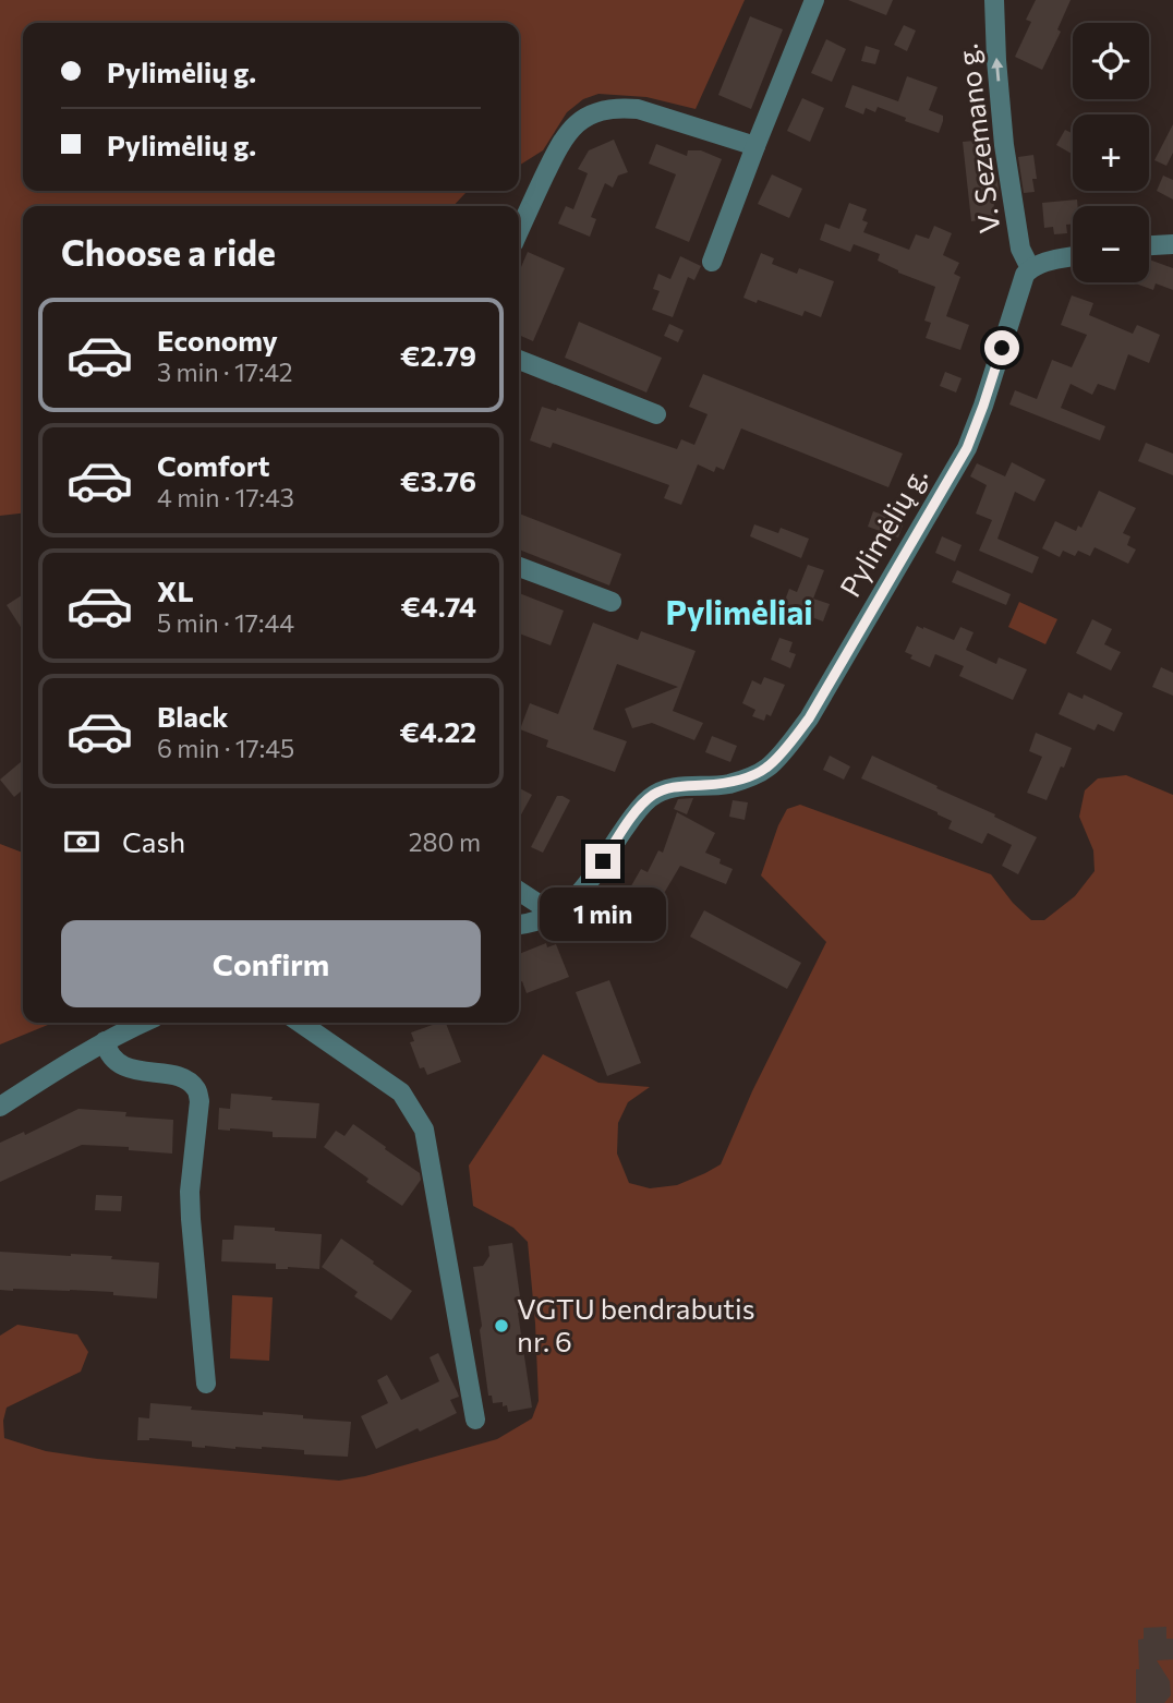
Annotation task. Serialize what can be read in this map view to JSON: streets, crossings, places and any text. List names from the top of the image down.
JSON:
{
  "streets": {
    "street": ["V. Sezemano g.", "Pylimėlių g."]
  },
  "crossings": [
    ["V. Sezemano g.", "Pylimėlių g."]
  ],
  "one_way": ["V. Sezemano g."],
  "districts": ["Pylimėliai"],
  "places": ["VGTU bendrabutis nr. 6"],
  "page": {
    "map_buttons": ["+", "−"],
    "banner": ["Pylimėlių g.", "Pylimėlių g."],
    "heading": "Choose a ride",
    "list": [
      {
        "name": "Economy",
        "note": "3 min · 17:42",
        "value": "€2.79"
      },
      {
        "name": "Comfort",
        "note": "4 min · 17:43",
        "value": "€3.76"
      },
      {
        "name": "XL",
        "note": "5 min · 17:44",
        "value": "€4.74"
      },
      {
        "name": "Black",
        "note": "6 min · 17:45",
        "value": "€4.22"
      }
    ],
    "pay": ["Cash", "280 m"],
    "bubble": "1 min",
    "buttons": "Confirm"
  }
}
